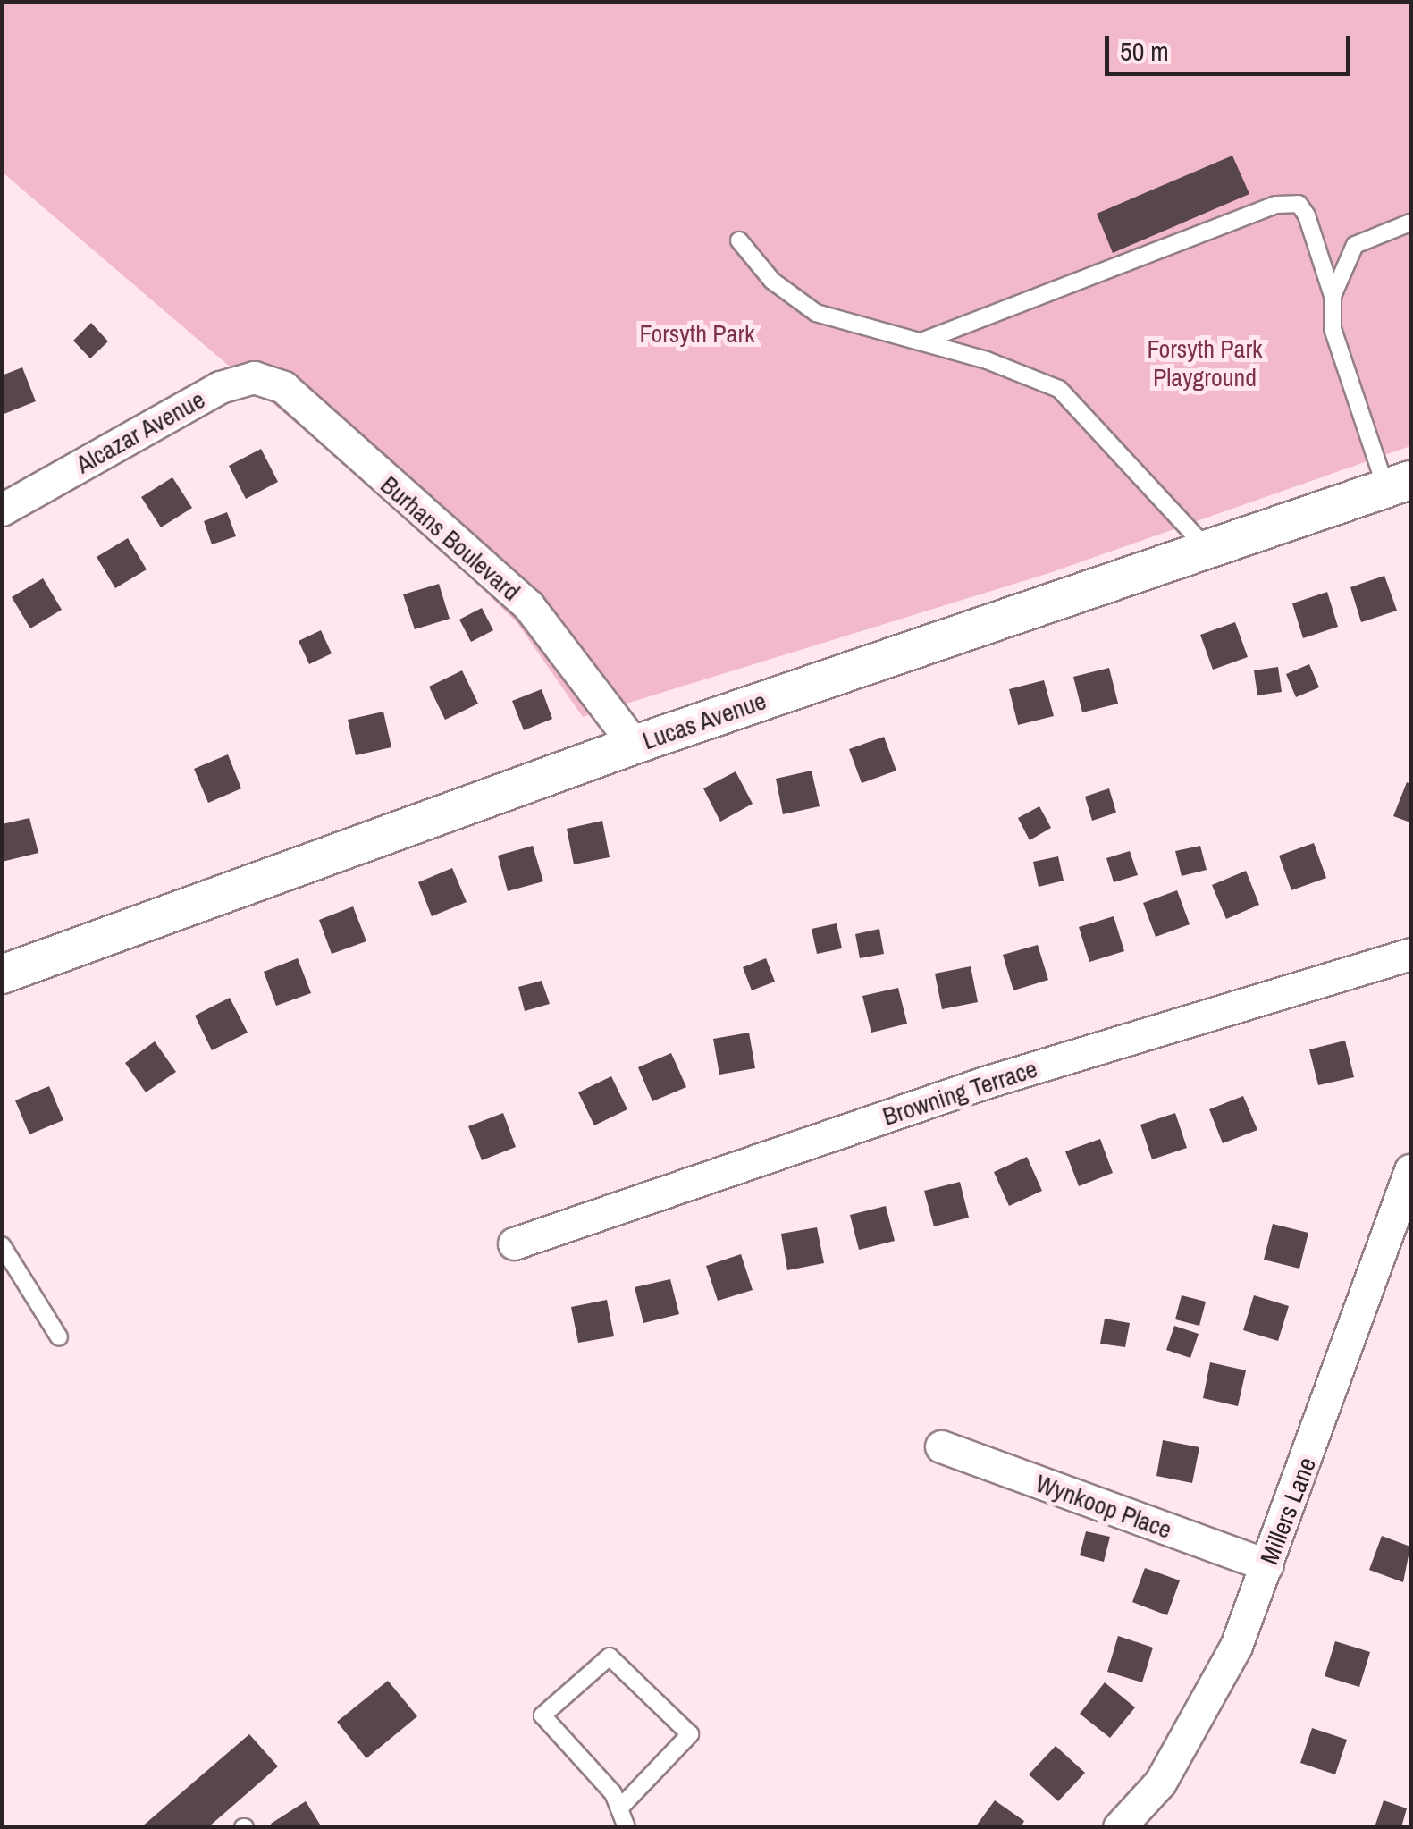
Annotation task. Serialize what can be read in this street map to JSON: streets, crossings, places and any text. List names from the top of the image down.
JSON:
{
  "streets": {
    "street": [
      "Alcazar Avenue",
      "Burhans Boulevard",
      "Lucas Avenue",
      "Browning Terrace",
      "Wynkoop Place",
      "Millers Lane"
    ]
  },
  "crossings": [
    ["Alcazar Avenue", "Burhans Boulevard"],
    ["Burhans Boulevard", "Lucas Avenue"],
    ["Wynkoop Place", "Millers Lane"]
  ],
  "parks": ["Forsyth Park", "Forsyth Park Playground"],
  "scale_bar": "50 m"
}
